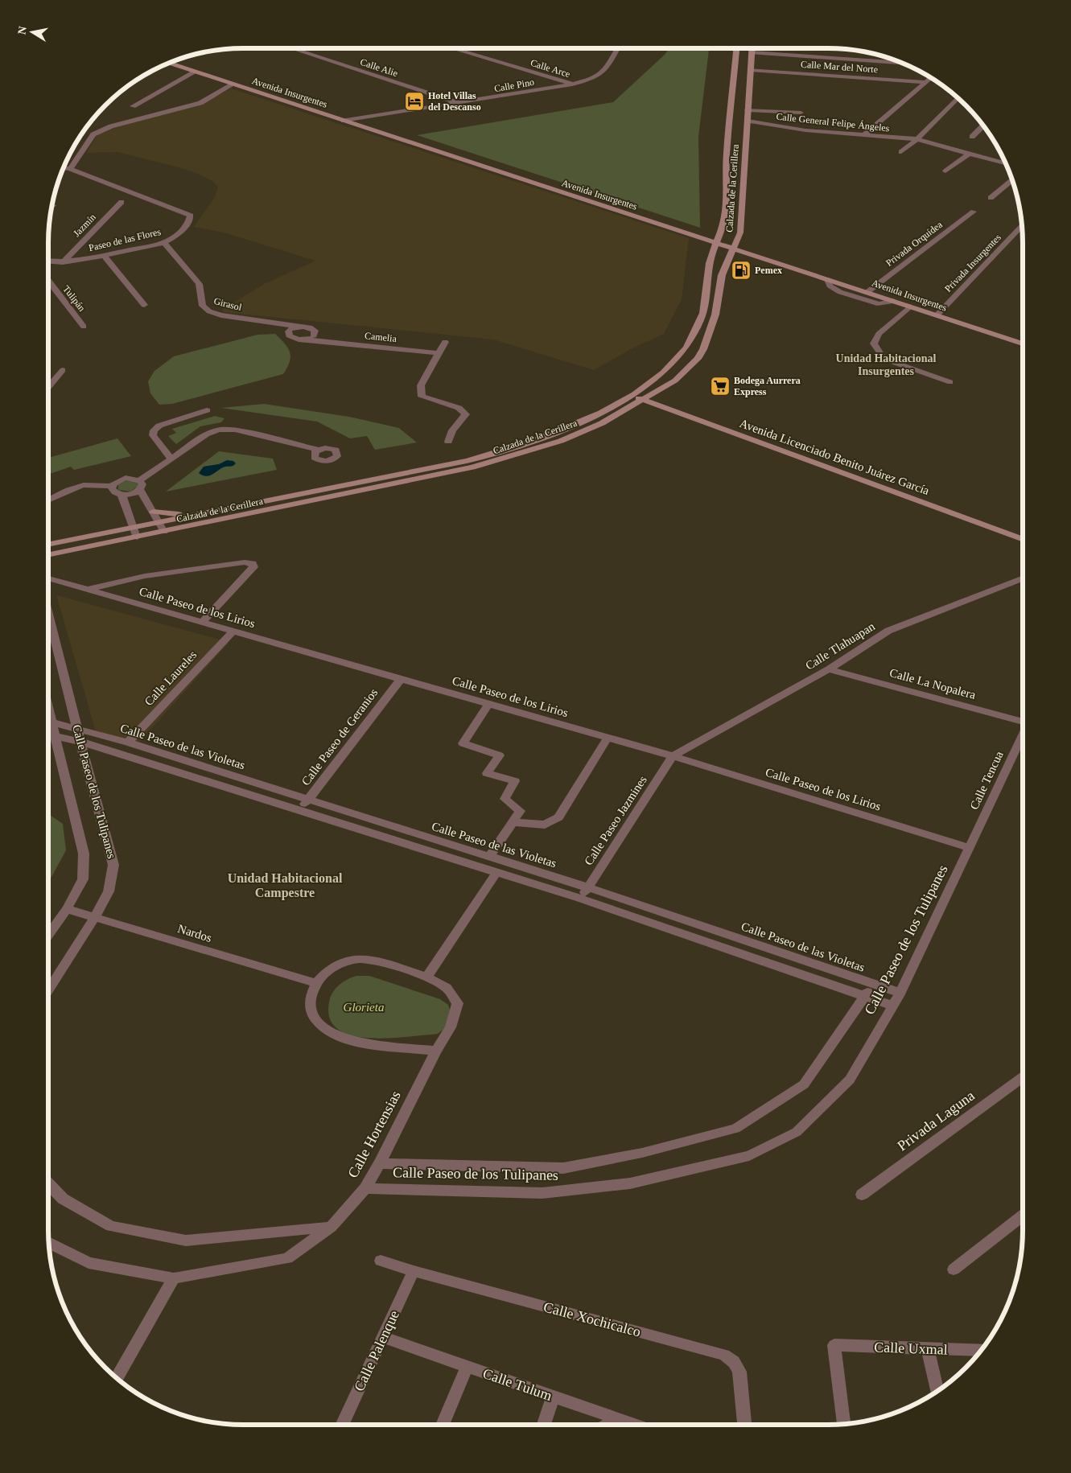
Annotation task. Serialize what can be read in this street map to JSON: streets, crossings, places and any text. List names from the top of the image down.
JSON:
{
  "streets": {
    "main road": ["Avenida Insurgentes", "Calzada de la Cerillera", "Avenida Licenciado Benito Juárez García"],
    "street": [
      "Calle Mar del Norte",
      "Calle Alie",
      "Calle Arce",
      "Calle Pino",
      "Calle General Felipe Ángeles",
      "Jazmín",
      "Paseo de las Flores",
      "Privada Orquídea",
      "Privada Insurgentes",
      "Tulipán",
      "Girasol",
      "Camelia",
      "Calle Paseo de los Lirios",
      "Calle Tlahuapan",
      "Calle Laureles",
      "Calle La Nopalera",
      "Calle Paseo de Geranios",
      "Calle Paseo de las Violetas",
      "Calle Tencua",
      "Calle Paseo de los Tulipanes",
      "Calle Paseo Jazmines",
      "Nardos",
      "Privada Laguna",
      "Calle Hortensias",
      "Calle Xochicalco",
      "Calle Uxmal",
      "Calle Palenque",
      "Calle Tulum"
    ]
  },
  "crossings": [
    ["Calle Mar del Norte", "Calzada de la Cerillera"],
    ["Calle Alie", "Calle Pino"],
    ["Calle Arce", "Calle Pino"],
    ["Calle Pino", "Avenida Insurgentes"],
    ["Avenida Insurgentes", "Calzada de la Cerillera"],
    ["Avenida Insurgentes", "Privada Orquídea"],
    ["Avenida Insurgentes", "Privada Insurgentes"],
    ["Calle General Felipe Ángeles", "Calzada de la Cerillera"],
    ["Calzada de la Cerillera", "Avenida Licenciado Benito Juárez García"],
    ["Jazmín", "Paseo de las Flores"],
    ["Paseo de las Flores", "Girasol"],
    ["Calle Paseo de los Lirios", "Calle Tlahuapan"],
    ["Calle Paseo de los Lirios", "Calle Laureles"],
    ["Calle Paseo de los Lirios", "Calle Paseo de Geranios"],
    ["Calle Paseo de los Lirios", "Calle Tencua"],
    ["Calle Paseo de los Lirios", "Calle Paseo de los Tulipanes"],
    ["Calle Paseo de los Lirios", "Calle Paseo Jazmines"],
    ["Calle Tlahuapan", "Calle La Nopalera"],
    ["Calle Tlahuapan", "Calle Paseo Jazmines"],
    ["Calle Laureles", "Calle Paseo de las Violetas"],
    ["Calle Paseo de Geranios", "Calle Paseo de las Violetas"],
    ["Calle Paseo de las Violetas", "Calle Paseo de los Tulipanes"],
    ["Calle Paseo de las Violetas", "Calle Paseo Jazmines"],
    ["Calle Tencua", "Calle Paseo de los Tulipanes"],
    ["Calle Paseo de los Tulipanes", "Nardos"],
    ["Calle Paseo de los Tulipanes", "Calle Hortensias"],
    ["Calle Xochicalco", "Calle Palenque"],
    ["Calle Palenque", "Calle Tulum"]
  ],
  "districts": ["Unidad Habitacional Insurgentes", "Unidad Habitacional Campestre"],
  "parks": ["Glorieta"],
  "places": {
    "hotel": ["Hotel Villas del Descanso"],
    "fuel station": ["Pemex"],
    "supermarket": ["Bodega Aurrera Express"]
  },
  "north": "left"
}
